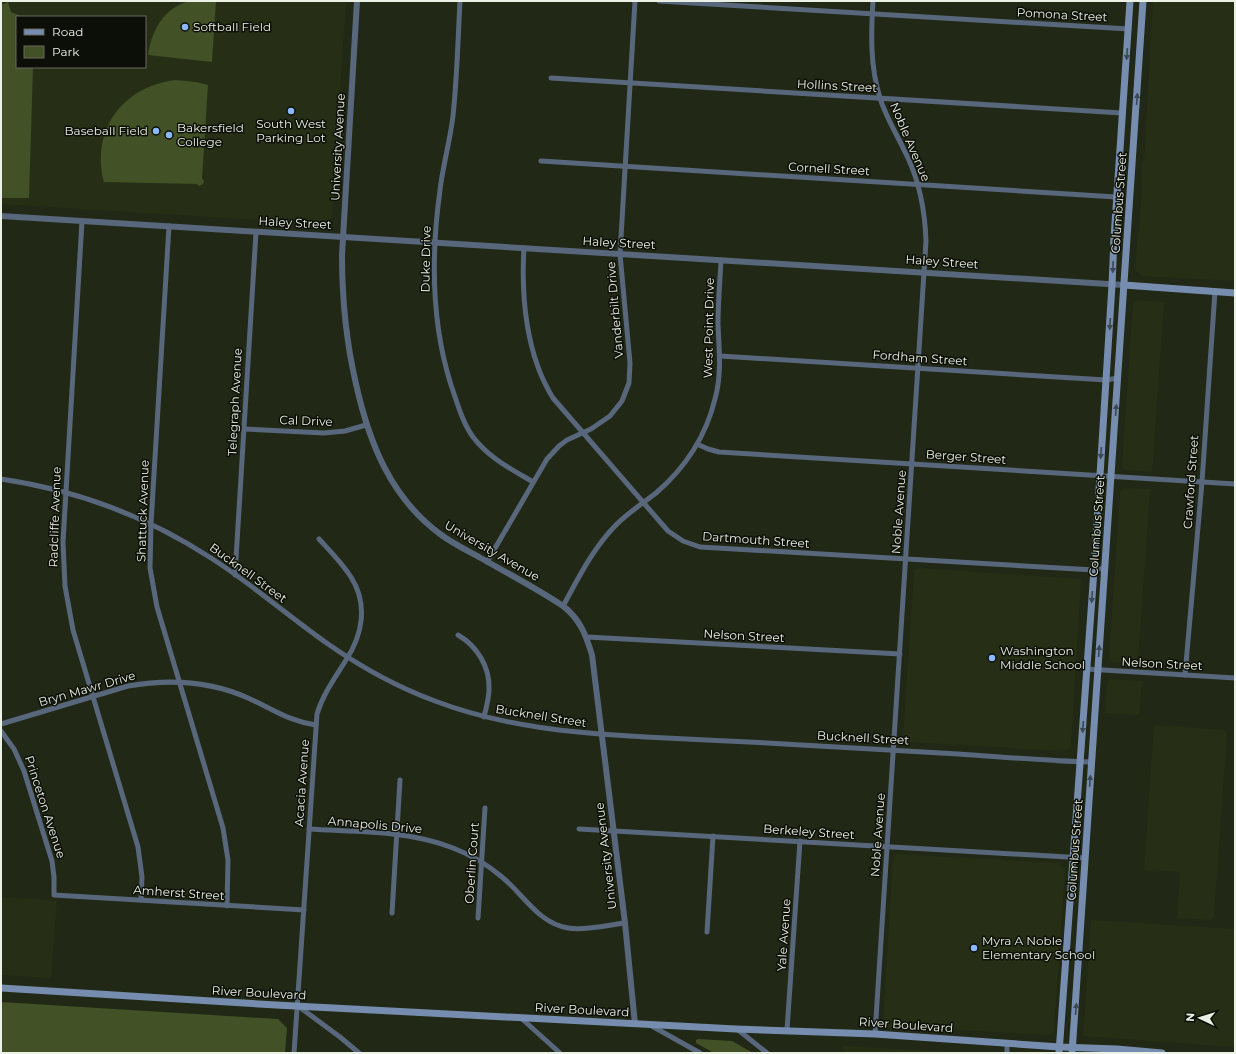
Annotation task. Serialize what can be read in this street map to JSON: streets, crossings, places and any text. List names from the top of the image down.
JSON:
{
  "streets": {
    "main road": ["Columbus Street", "Haley Street", "River Boulevard"],
    "street": [
      "Pomona Street",
      "Hollins Street",
      "Noble Avenue",
      "University Avenue",
      "Cornell Street",
      "Duke Drive",
      "Vanderbilt Drive",
      "West Point Drive",
      "Fordham Street",
      "Telegraph Avenue",
      "Cal Drive",
      "Berger Street",
      "Crawford Street",
      "Shattuck Avenue",
      "Radcliffe Avenue",
      "Dartmouth Street",
      "Bucknell Street",
      "Nelson Street",
      "Bryn Mawr Drive",
      "Acacia Avenue",
      "Princeton Avenue",
      "Annapolis Drive",
      "Berkeley Street",
      "Oberlin Court",
      "Amherst Street",
      "Yale Avenue"
    ]
  },
  "crossings": [
    ["Pomona Street", "Noble Avenue"],
    ["Pomona Street", "Columbus Street"],
    ["Hollins Street", "Noble Avenue"],
    ["Hollins Street", "Columbus Street"],
    ["Hollins Street", "Vanderbilt Drive"],
    ["Noble Avenue", "Cornell Street"],
    ["Noble Avenue", "Haley Street"],
    ["Noble Avenue", "Fordham Street"],
    ["Noble Avenue", "Berger Street"],
    ["Noble Avenue", "Dartmouth Street"],
    ["Noble Avenue", "Bucknell Street"],
    ["Noble Avenue", "Nelson Street"],
    ["Noble Avenue", "Berkeley Street"],
    ["Noble Avenue", "River Boulevard"],
    ["University Avenue", "Haley Street"],
    ["University Avenue", "Vanderbilt Drive"],
    ["University Avenue", "West Point Drive"],
    ["University Avenue", "Cal Drive"],
    ["University Avenue", "Bucknell Street"],
    ["University Avenue", "Nelson Street"],
    ["University Avenue", "Annapolis Drive"],
    ["University Avenue", "Berkeley Street"],
    ["University Avenue", "River Boulevard"],
    ["Cornell Street", "Columbus Street"],
    ["Cornell Street", "Vanderbilt Drive"],
    ["Columbus Street", "Haley Street"],
    ["Columbus Street", "Fordham Street"],
    ["Columbus Street", "Berger Street"],
    ["Columbus Street", "Dartmouth Street"],
    ["Columbus Street", "Bucknell Street"],
    ["Columbus Street", "Nelson Street"],
    ["Columbus Street", "Berkeley Street"],
    ["Columbus Street", "River Boulevard"],
    ["Haley Street", "Duke Drive"],
    ["Haley Street", "Vanderbilt Drive"],
    ["Haley Street", "West Point Drive"],
    ["Haley Street", "Telegraph Avenue"],
    ["Haley Street", "Crawford Street"],
    ["Haley Street", "Shattuck Avenue"],
    ["Haley Street", "Radcliffe Avenue"],
    ["Haley Street", "Dartmouth Street"],
    ["Duke Drive", "Vanderbilt Drive"],
    ["Vanderbilt Drive", "Dartmouth Street"],
    ["West Point Drive", "Fordham Street"],
    ["West Point Drive", "Berger Street"],
    ["West Point Drive", "Dartmouth Street"],
    ["Telegraph Avenue", "Cal Drive"],
    ["Telegraph Avenue", "Bucknell Street"],
    ["Berger Street", "Crawford Street"],
    ["Crawford Street", "Nelson Street"],
    ["Shattuck Avenue", "Bucknell Street"],
    ["Shattuck Avenue", "Bryn Mawr Drive"],
    ["Shattuck Avenue", "Amherst Street"],
    ["Radcliffe Avenue", "Bucknell Street"],
    ["Radcliffe Avenue", "Bryn Mawr Drive"],
    ["Radcliffe Avenue", "Amherst Street"],
    ["Bucknell Street", "Acacia Avenue"],
    ["Bryn Mawr Drive", "Acacia Avenue"],
    ["Acacia Avenue", "Annapolis Drive"],
    ["Acacia Avenue", "Amherst Street"],
    ["Acacia Avenue", "River Boulevard"],
    ["Princeton Avenue", "Amherst Street"],
    ["Annapolis Drive", "Oberlin Court"],
    ["Berkeley Street", "Yale Avenue"],
    ["Yale Avenue", "River Boulevard"]
  ],
  "places": [
    "Softball Field",
    "South West Parking Lot",
    "Baseball Field",
    "Bakersfield College",
    "Washington Middle School",
    "Myra A Noble Elementary School"
  ],
  "legend": ["Road", "Park"],
  "north": "left"
}
